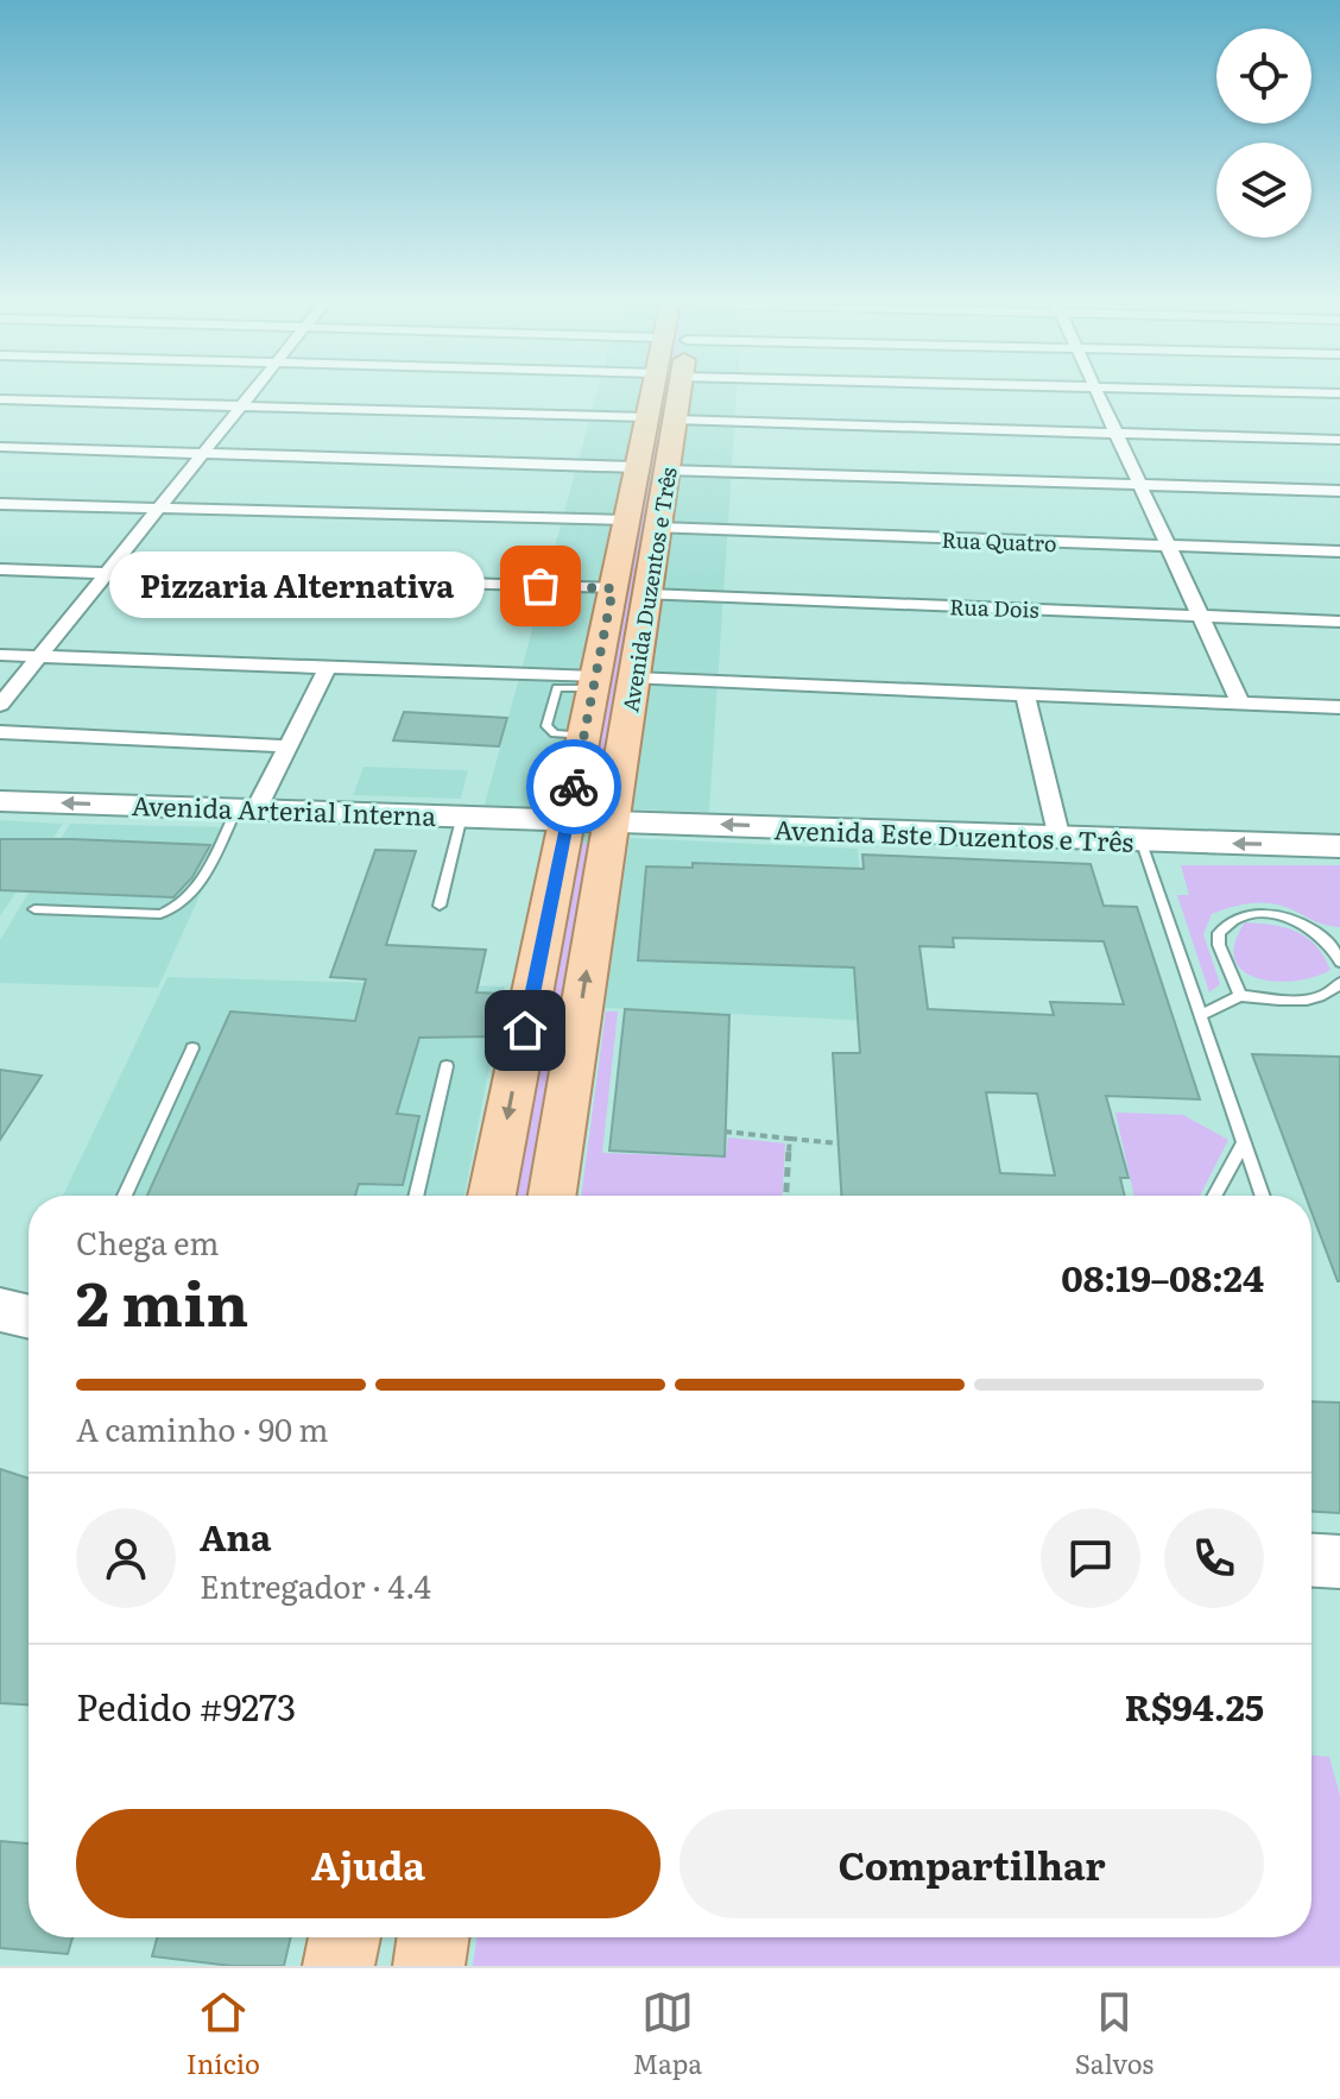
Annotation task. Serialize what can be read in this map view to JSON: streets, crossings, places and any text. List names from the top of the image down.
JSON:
{
  "streets": {
    "main road": ["Avenida Duzentos e Três", "Avenida Arterial Interna", "Avenida Este Duzentos e Três"],
    "street": ["Rua Quatro", "Rua Dois"]
  },
  "crossings": [
    ["Rua Quatro", "Avenida Duzentos e Três"],
    ["Avenida Duzentos e Três", "Rua Dois"],
    ["Avenida Duzentos e Três", "Avenida Arterial Interna"],
    ["Avenida Duzentos e Três", "Avenida Este Duzentos e Três"],
    ["Avenida Arterial Interna", "Avenida Este Duzentos e Três"]
  ],
  "one_way": ["Avenida Arterial Interna", "Avenida Este Duzentos e Três"],
  "places": ["Pizzaria Alternativa"],
  "page": {
    "bubble": "Pizzaria Alternativa",
    "heading": ["2 min", "Chega em", "08:19–08:24"],
    "panel": [
      "Ana",
      "Entregador · 4.4",
      "Pedido #9273",
      "R$94.25"
    ],
    "bar": "A caminho · 90 m",
    "buttons": ["Ajuda", "Compartilhar"],
    "tabs": ["Início", "Mapa", "Salvos"]
  }
}
